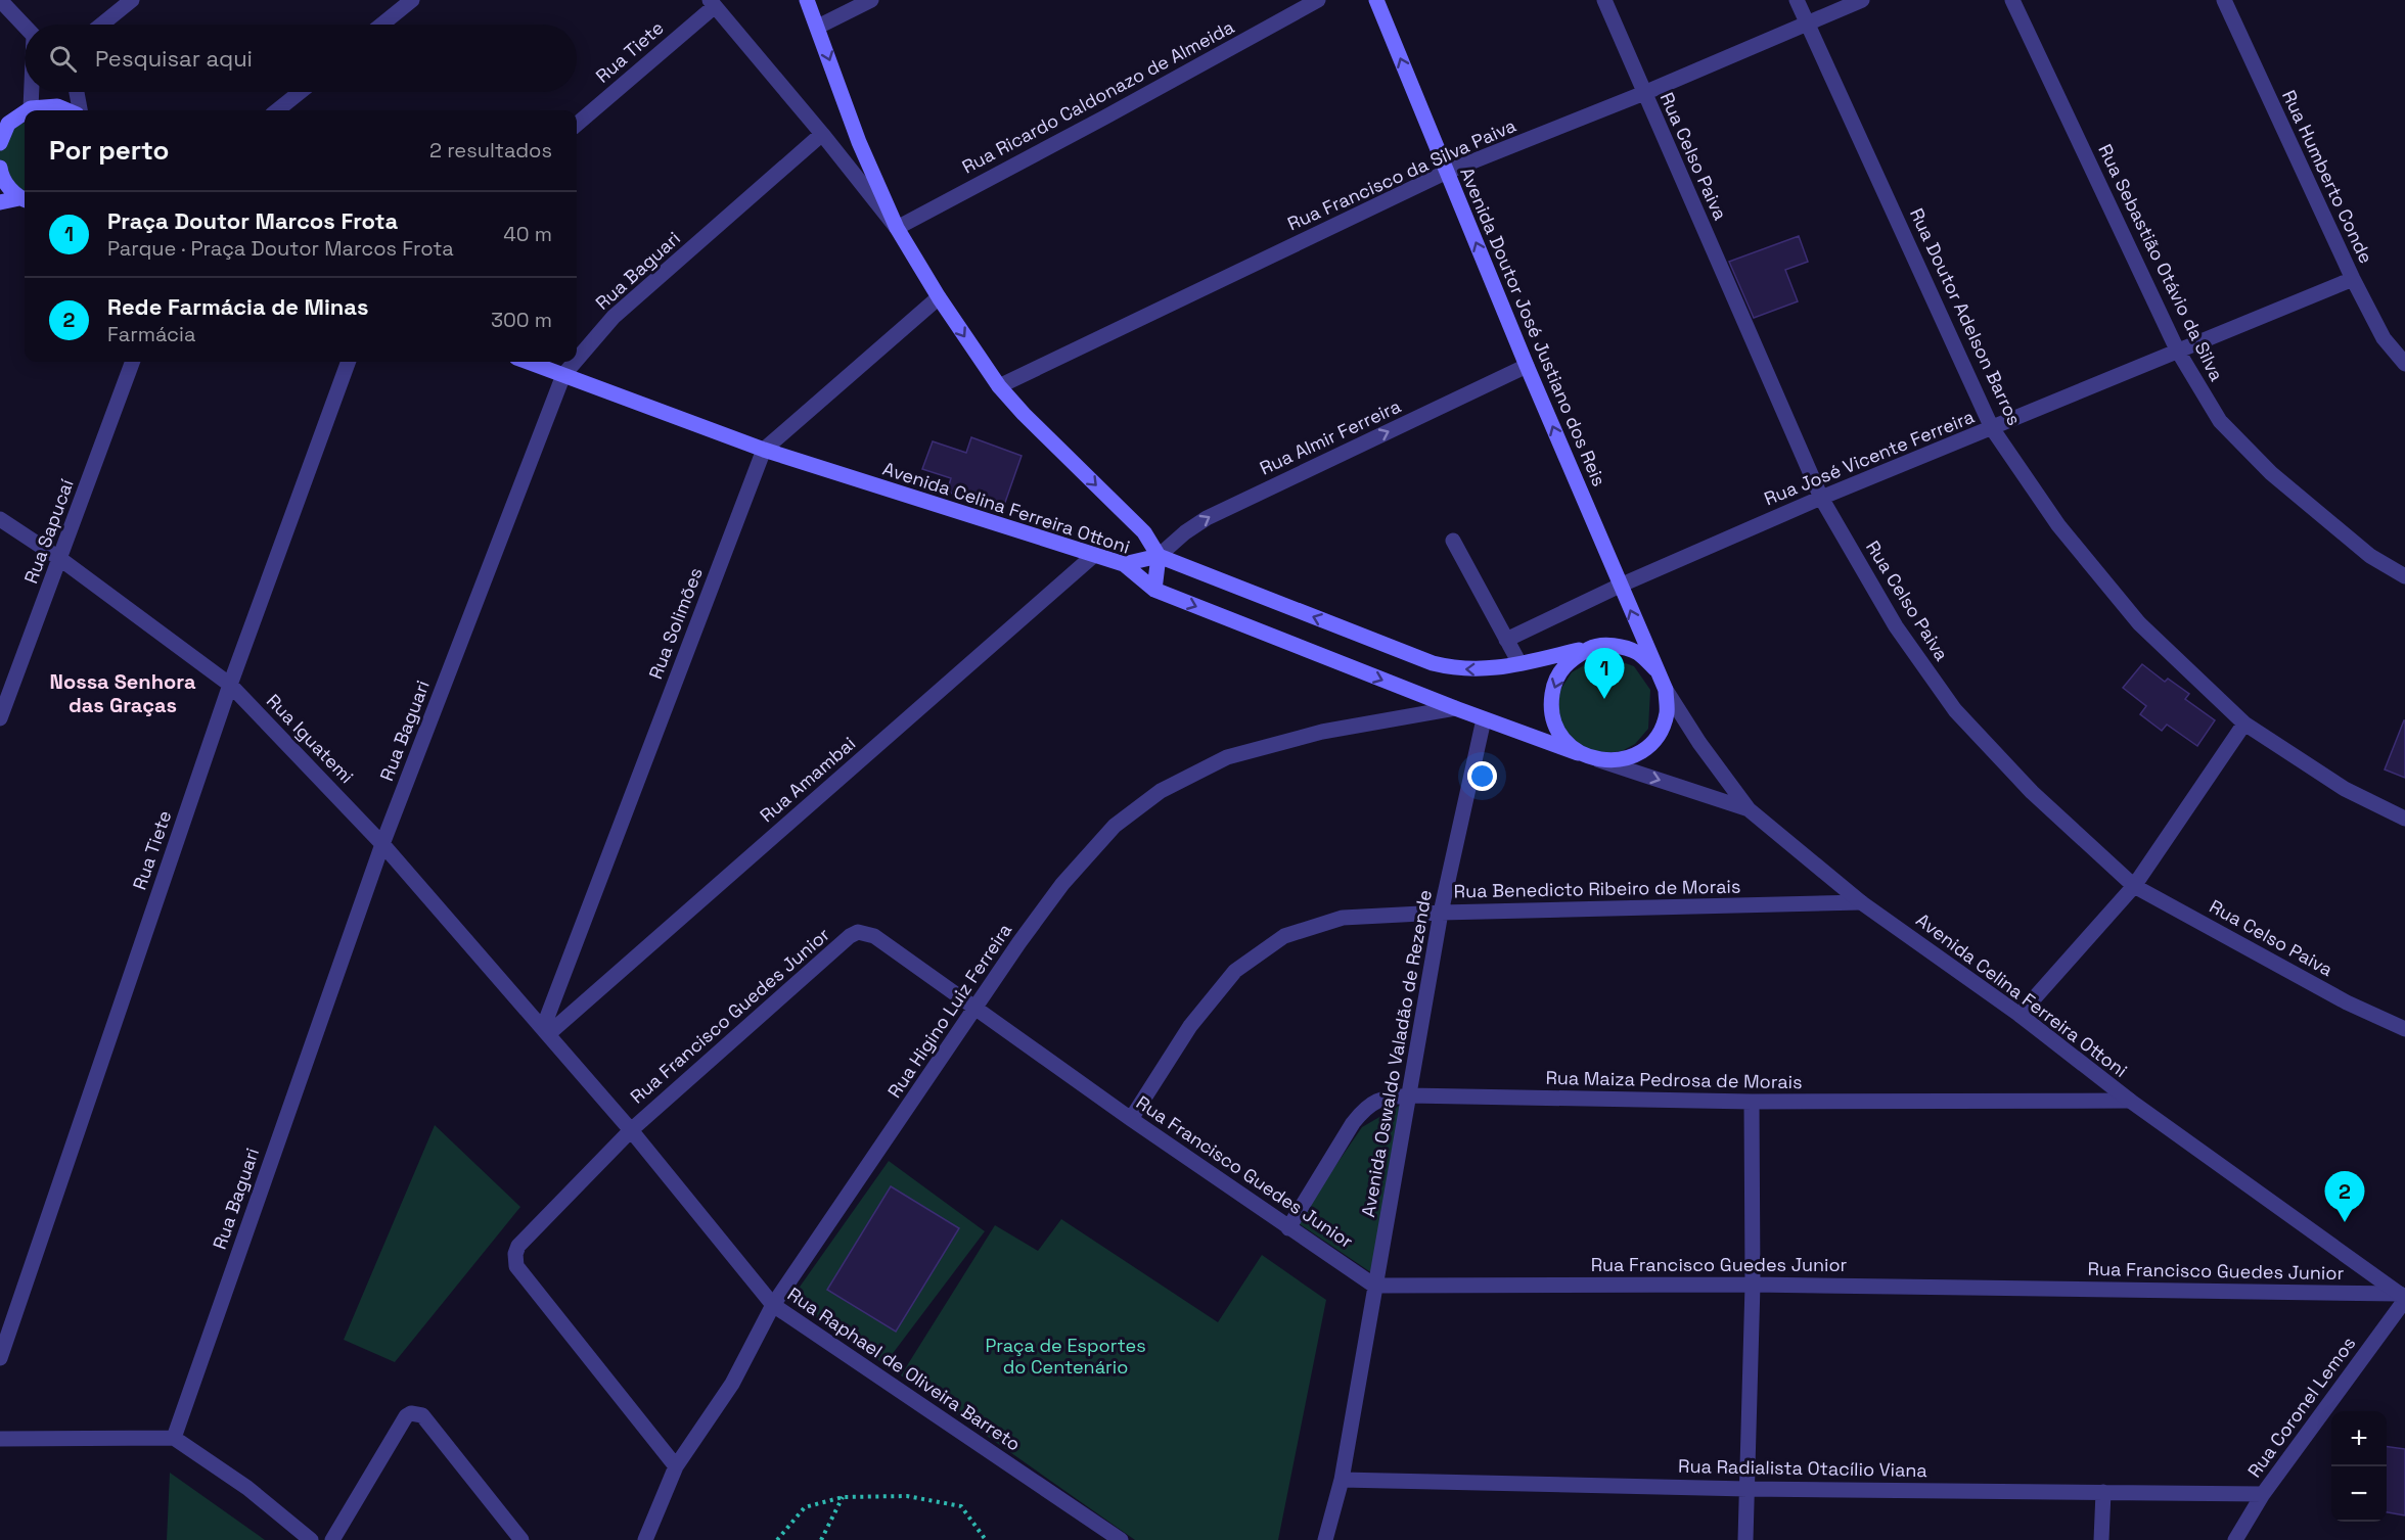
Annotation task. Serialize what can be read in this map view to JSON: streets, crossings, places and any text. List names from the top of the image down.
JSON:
{
  "streets": {
    "main road": ["Avenida Doutor José Justiano dos Reis", "Avenida Celina Ferreira Ottoni"],
    "street": [
      "Rua Tiete",
      "Rua Ricardo Caldonazo de Almeida",
      "Rua Celso Paiva",
      "Rua Francisco da Silva Paiva",
      "Rua Humberto Conde",
      "Rua Sebastião Otávio da Silva",
      "Rua Baguari",
      "Rua Doutor Adelson Barros",
      "Rua Almir Ferreira",
      "Rua José Vicente Ferreira",
      "Rua Sapucaí",
      "Rua Solimões",
      "Rua Iguatemi",
      "Rua Amambai",
      "Rua Benedicto Ribeiro de Morais",
      "Rua Higino Luiz Ferreira",
      "Rua Francisco Guedes Junior",
      "Avenida Oswaldo Valadão de Rezende",
      "Rua Maiza Pedrosa de Morais",
      "Rua Raphael de Oliveira Barreto",
      "Rua Coronel Lemos",
      "Rua Radialista Otacílio Viana"
    ]
  },
  "crossings": [
    ["Rua Tiete", "Rua Iguatemi"],
    ["Rua Celso Paiva", "Rua Francisco da Silva Paiva"],
    ["Rua Celso Paiva", "Rua José Vicente Ferreira"],
    ["Rua Francisco da Silva Paiva", "Rua Doutor Adelson Barros"],
    ["Rua Francisco da Silva Paiva", "Avenida Doutor José Justiano dos Reis"],
    ["Rua Humberto Conde", "Rua José Vicente Ferreira"],
    ["Rua Sebastião Otávio da Silva", "Rua José Vicente Ferreira"],
    ["Rua Baguari", "Avenida Celina Ferreira Ottoni"],
    ["Rua Baguari", "Rua Iguatemi"],
    ["Rua Doutor Adelson Barros", "Rua José Vicente Ferreira"],
    ["Avenida Doutor José Justiano dos Reis", "Rua Almir Ferreira"],
    ["Avenida Doutor José Justiano dos Reis", "Rua José Vicente Ferreira"],
    ["Avenida Doutor José Justiano dos Reis", "Avenida Celina Ferreira Ottoni"],
    ["Avenida Celina Ferreira Ottoni", "Rua Solimões"],
    ["Avenida Celina Ferreira Ottoni", "Rua Amambai"],
    ["Avenida Celina Ferreira Ottoni", "Rua Benedicto Ribeiro de Morais"],
    ["Avenida Celina Ferreira Ottoni", "Rua Higino Luiz Ferreira"],
    ["Avenida Celina Ferreira Ottoni", "Rua Francisco Guedes Junior"],
    ["Avenida Celina Ferreira Ottoni", "Avenida Oswaldo Valadão de Rezende"],
    ["Avenida Celina Ferreira Ottoni", "Rua Maiza Pedrosa de Morais"],
    ["Avenida Celina Ferreira Ottoni", "Rua Coronel Lemos"],
    ["Rua Sapucaí", "Rua Iguatemi"],
    ["Rua Solimões", "Rua Iguatemi"],
    ["Rua Solimões", "Rua Amambai"],
    ["Rua Solimões", "Rua Raphael de Oliveira Barreto"],
    ["Rua Iguatemi", "Rua Amambai"],
    ["Rua Iguatemi", "Rua Raphael de Oliveira Barreto"],
    ["Rua Amambai", "Rua Raphael de Oliveira Barreto"],
    ["Rua Benedicto Ribeiro de Morais", "Rua Francisco Guedes Junior"],
    ["Rua Benedicto Ribeiro de Morais", "Avenida Oswaldo Valadão de Rezende"],
    ["Rua Higino Luiz Ferreira", "Rua Francisco Guedes Junior"],
    ["Rua Higino Luiz Ferreira", "Rua Raphael de Oliveira Barreto"],
    ["Rua Francisco Guedes Junior", "Avenida Oswaldo Valadão de Rezende"],
    ["Rua Francisco Guedes Junior", "Rua Maiza Pedrosa de Morais"],
    ["Rua Francisco Guedes Junior", "Rua Raphael de Oliveira Barreto"],
    ["Rua Francisco Guedes Junior", "Rua Coronel Lemos"],
    ["Avenida Oswaldo Valadão de Rezende", "Rua Maiza Pedrosa de Morais"],
    ["Avenida Oswaldo Valadão de Rezende", "Rua Radialista Otacílio Viana"],
    ["Rua Coronel Lemos", "Rua Radialista Otacílio Viana"]
  ],
  "one_way": ["Avenida Doutor José Justiano dos Reis", "Rua Almir Ferreira"],
  "districts": ["Nossa Senhora das Graças"],
  "parks": ["Praça de Esportes do Centenário"],
  "page": {
    "search": "Pesquisar aqui",
    "heading": ["Por perto", "2 resultados"],
    "list": [
      {
        "mark": "1",
        "name": "Praça Doutor Marcos Frota",
        "note": "Parque · Praça Doutor Marcos Frota",
        "value": "40 m"
      },
      {
        "mark": "2",
        "name": "Rede Farmácia de Minas",
        "note": "Farmácia",
        "value": "300 m"
      }
    ],
    "pins": ["1", "2"],
    "map_buttons": ["+", "−"]
  }
}
